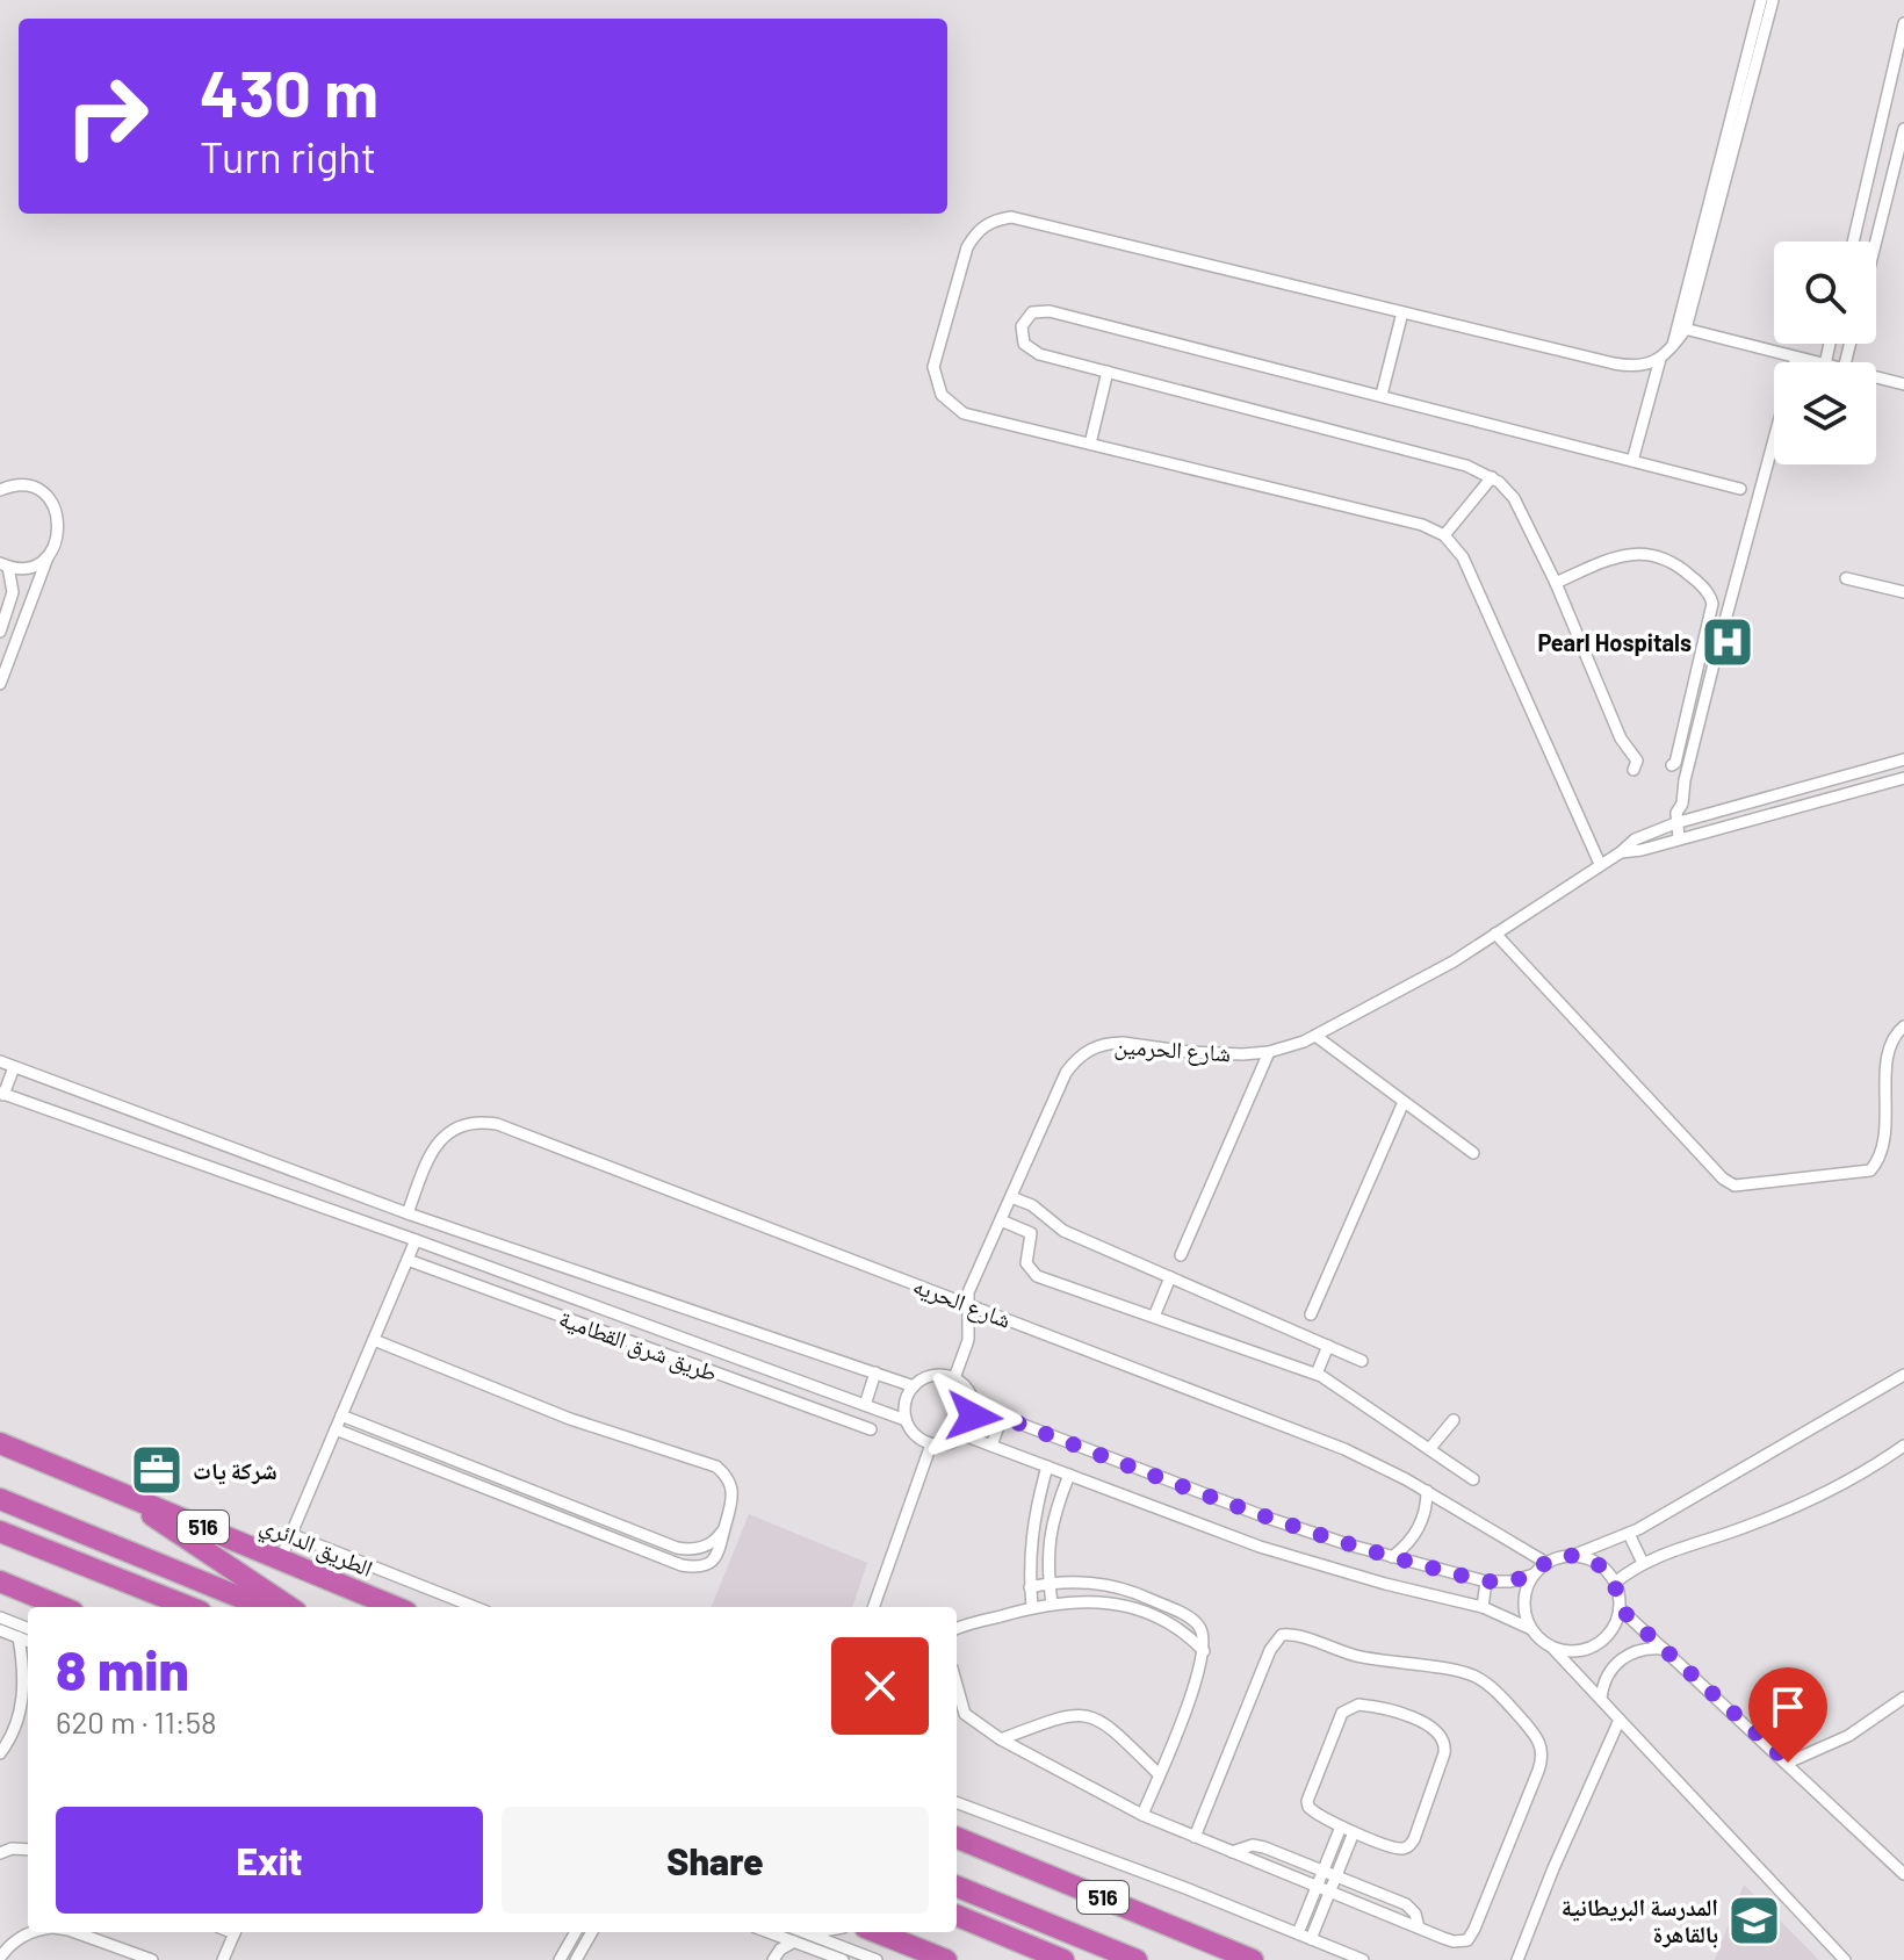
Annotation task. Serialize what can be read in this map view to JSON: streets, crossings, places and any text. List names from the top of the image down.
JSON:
{
  "streets": {
    "highway": ["516", "الطريق الدائري"],
    "street": ["شارع الحرمين", "شارع الحريه", "طريق شرق القطامية"]
  },
  "crossings": [
    ["شارع الحرمين", "شارع الحريه"],
    ["516", "الطريق الدائري"]
  ],
  "places": {
    "hospital": ["Pearl Hospitals"],
    "office": ["شركة يات"],
    "school or university": ["المدرسة البريطانية بالقاهرة"]
  },
  "page": {
    "turn": ["430 m", "Turn right"],
    "heading": ["8 min", "620 m · 11:58"],
    "buttons": ["Exit", "Share"]
  }
}
